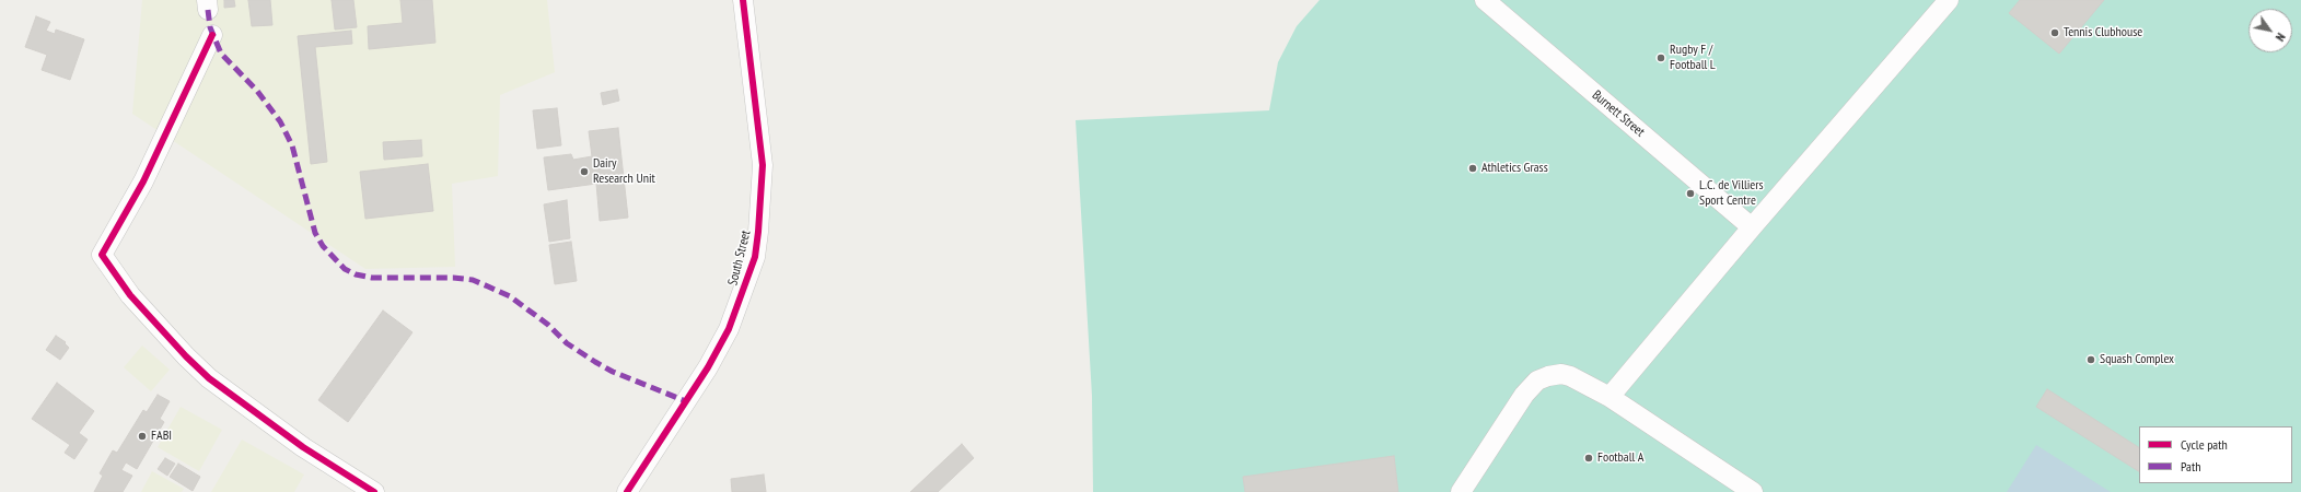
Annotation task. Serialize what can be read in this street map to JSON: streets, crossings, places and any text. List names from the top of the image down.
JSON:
{
  "streets": {
    "street": ["Burnett Street", "South Street"]
  },
  "places": [
    "Tennis Clubhouse",
    "Rugby F / Football L",
    "Athletics Grass",
    "Dairy Research Unit",
    "L.C. de Villiers Sport Centre",
    "Squash Complex",
    "FABI",
    "Football A"
  ],
  "legend": ["Cycle path", "Path"],
  "north": "bottom right"
}
